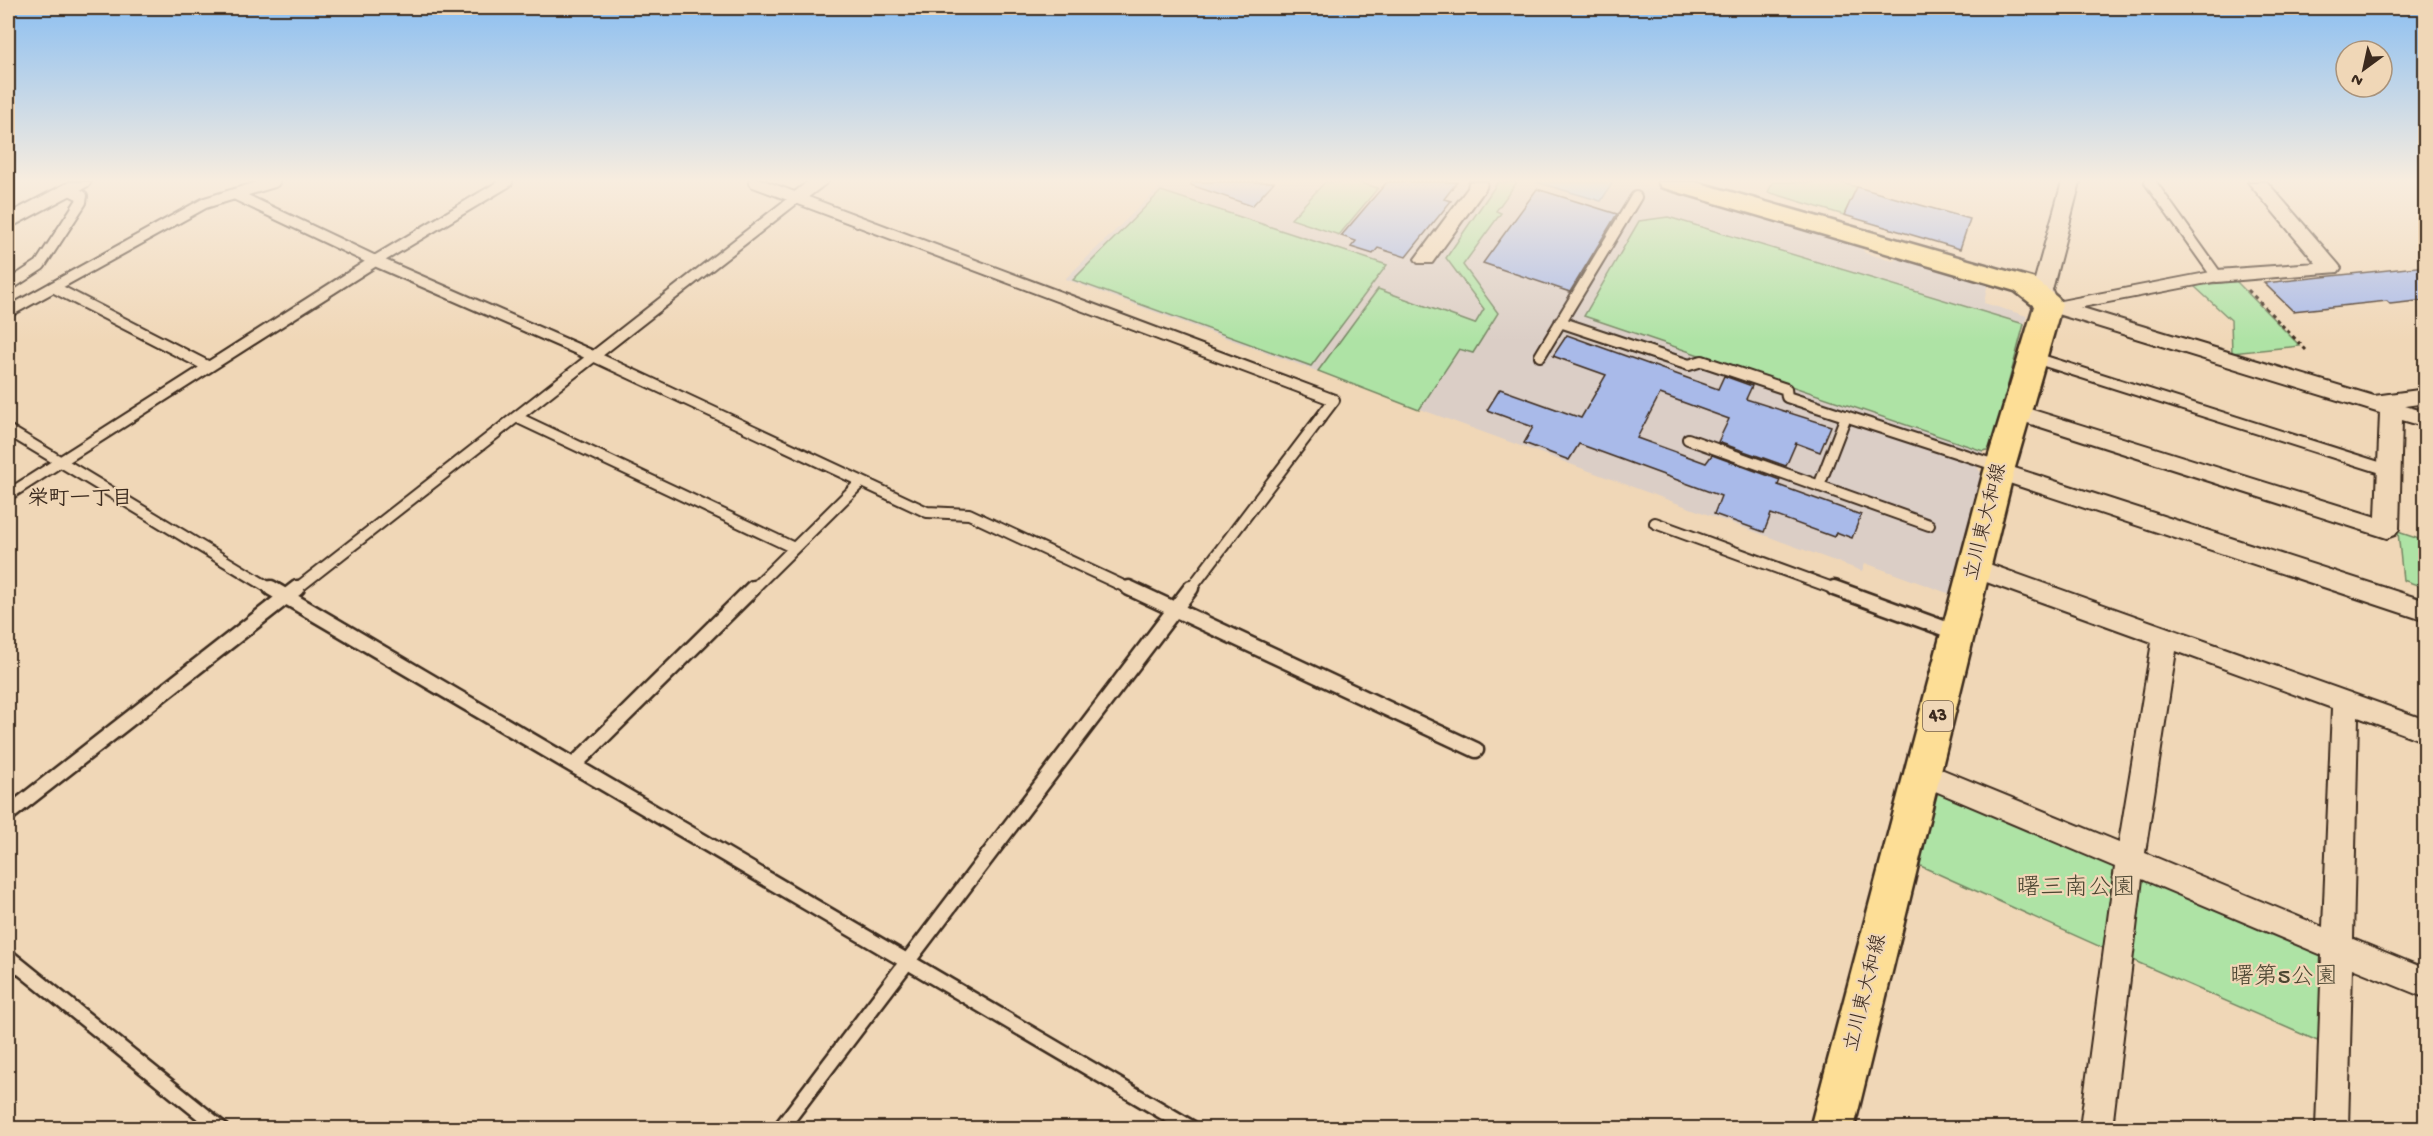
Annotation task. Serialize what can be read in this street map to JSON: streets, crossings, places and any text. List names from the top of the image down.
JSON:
{
  "streets": {
    "main road": ["立川東大和線", "43"]
  },
  "districts": ["栄町一丁目"],
  "parks": ["曙三南公園", "曙第5公園"],
  "north": "bottom left"
}
